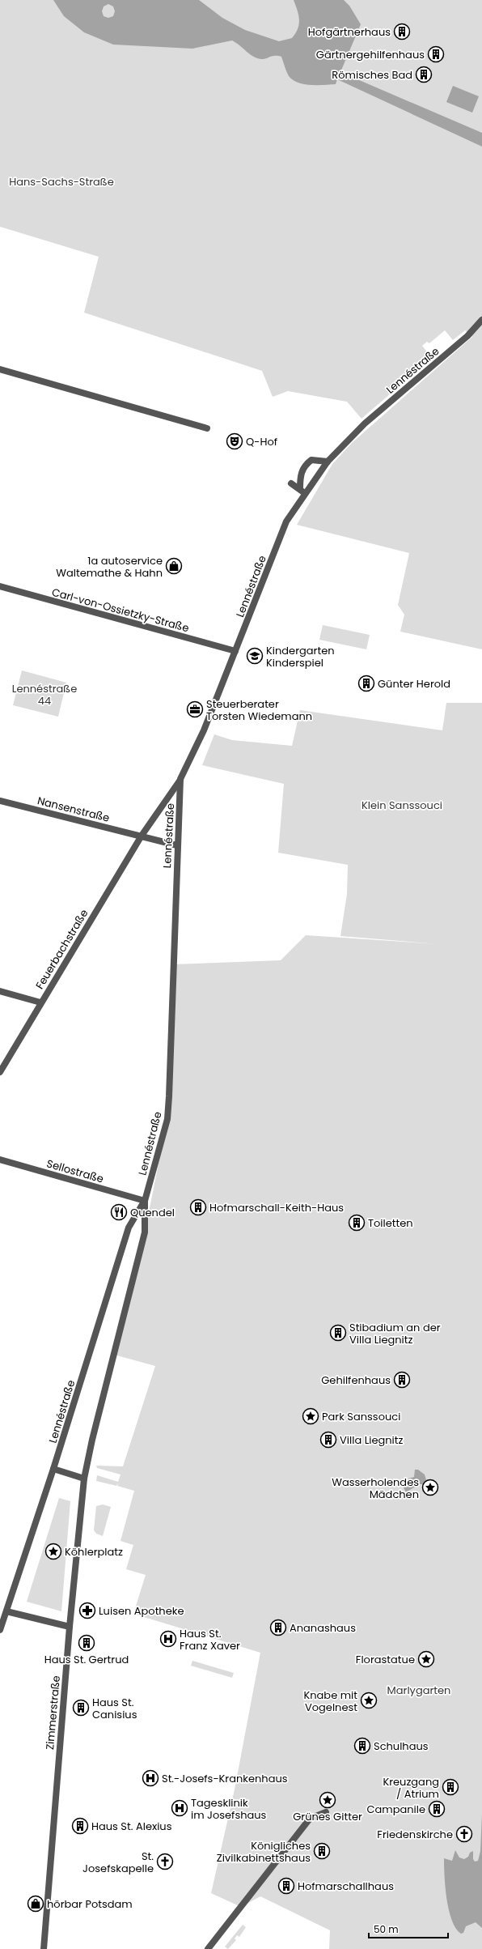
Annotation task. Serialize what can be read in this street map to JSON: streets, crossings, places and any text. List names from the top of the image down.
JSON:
{
  "streets": {
    "street": [
      "Lennéstraße",
      "Carl-von-Ossietzky-Straße",
      "Nansenstraße",
      "Feuerbachstraße",
      "Sellostraße",
      "Zimmerstraße"
    ]
  },
  "crossings": [
    ["Lennéstraße", "Carl-von-Ossietzky-Straße"],
    ["Lennéstraße", "Feuerbachstraße"],
    ["Lennéstraße", "Sellostraße"],
    ["Lennéstraße", "Zimmerstraße"],
    ["Nansenstraße", "Feuerbachstraße"]
  ],
  "parks": [
    "Hans-Sachs-Straße",
    "Lennéstraße 44",
    "Klein Sanssouci",
    "Marlygarten"
  ],
  "places": {
    "building": [
      "Hofgärtnerhaus",
      "Gärtnergehilfenhaus",
      "Römisches Bad",
      "Günter Herold",
      "Hofmarschall-Keith-Haus",
      "Toiletten",
      "Stibadium an der Villa Liegnitz",
      "Gehilfenhaus",
      "Villa Liegnitz",
      "Ananashaus",
      "Haus St. Gertrud",
      "Haus St. Canisius",
      "Schulhaus",
      "Kreuzgang / Atrium",
      "Campanile",
      "Haus St. Alexius",
      "Königliches Zivilkabinettshaus",
      "Hofmarschallhaus"
    ],
    "theatre": ["Q-Hof"],
    "shop": ["1a autoservice Waltemathe & Hahn", "hörbar Potsdam"],
    "school or university": ["Kindergarten Kinderspiel"],
    "office": ["Steuerberater Torsten Wiedemann"],
    "restaurant": ["Quendel"],
    "place": [
      "Park Sanssouci",
      "Wasserholendes Mädchen",
      "Köhlerplatz",
      "Florastatue",
      "Knabe mit Vogelnest",
      "Grünes Gitter"
    ],
    "pharmacy": ["Luisen Apotheke"],
    "hospital": ["Haus St. Franz Xaver", "St.-Josefs-Krankenhaus", "Tagesklinik im Josefshaus"],
    "church": ["Friedenskirche", "St. Josefskapelle"]
  },
  "scale_bar": "50 m"
}
